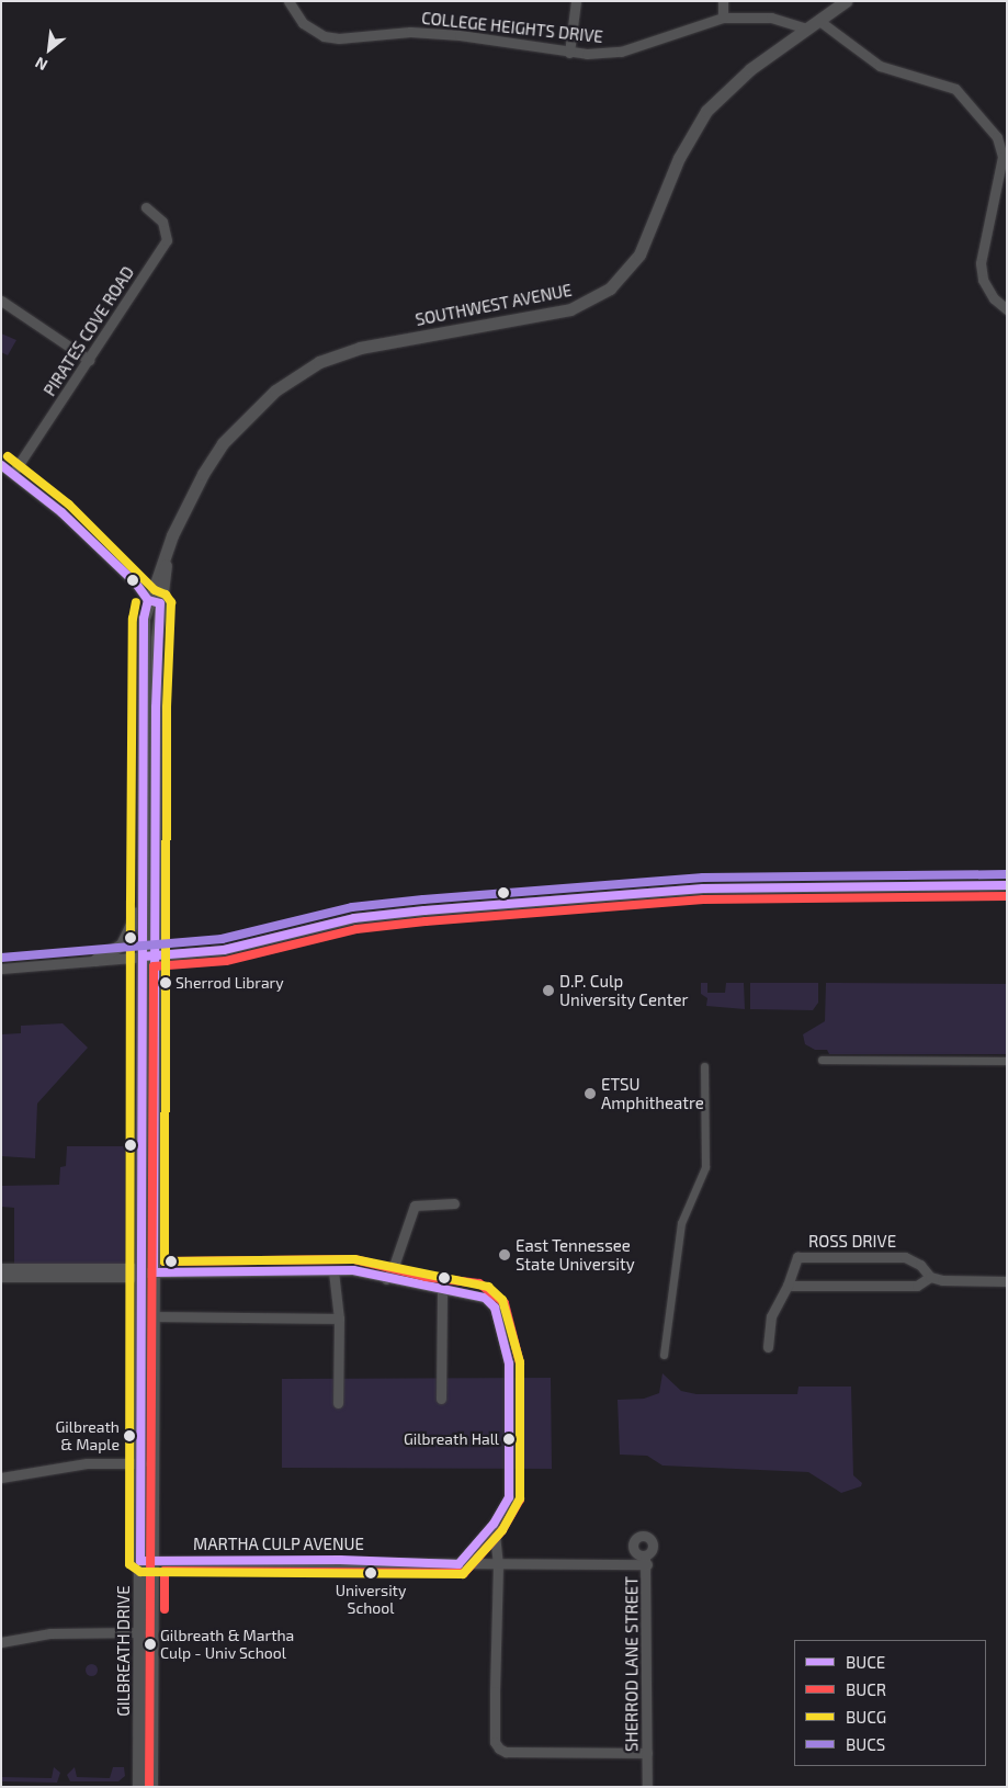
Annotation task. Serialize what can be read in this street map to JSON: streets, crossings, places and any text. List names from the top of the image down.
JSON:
{
  "streets": {
    "street": [
      "COLLEGE HEIGHTS DRIVE",
      "SOUTHWEST AVENUE",
      "PIRATES COVE ROAD",
      "ROSS DRIVE",
      "MARTHA CULP AVENUE",
      "GILBREATH DRIVE",
      "SHERROD LANE STREET"
    ]
  },
  "crossings": [
    ["COLLEGE HEIGHTS DRIVE", "SOUTHWEST AVENUE"],
    ["SOUTHWEST AVENUE", "GILBREATH DRIVE"],
    ["MARTHA CULP AVENUE", "GILBREATH DRIVE"],
    ["MARTHA CULP AVENUE", "SHERROD LANE STREET"]
  ],
  "places": [
    "Sherrod Library",
    "D.P. Culp University Center",
    "ETSU Amphitheatre",
    "East Tennessee State University",
    "Gilbreath & Maple",
    "Gilbreath Hall",
    "University School",
    "Gilbreath & Martha Culp - Univ School"
  ],
  "lines": [
    "transit line BUCG",
    "transit line BUCE",
    "transit line BUCS",
    "transit line BUCR"
  ],
  "legend": [
    "BUCE",
    "BUCR",
    "BUCG",
    "BUCS"
  ],
  "north": "bottom left"
}
